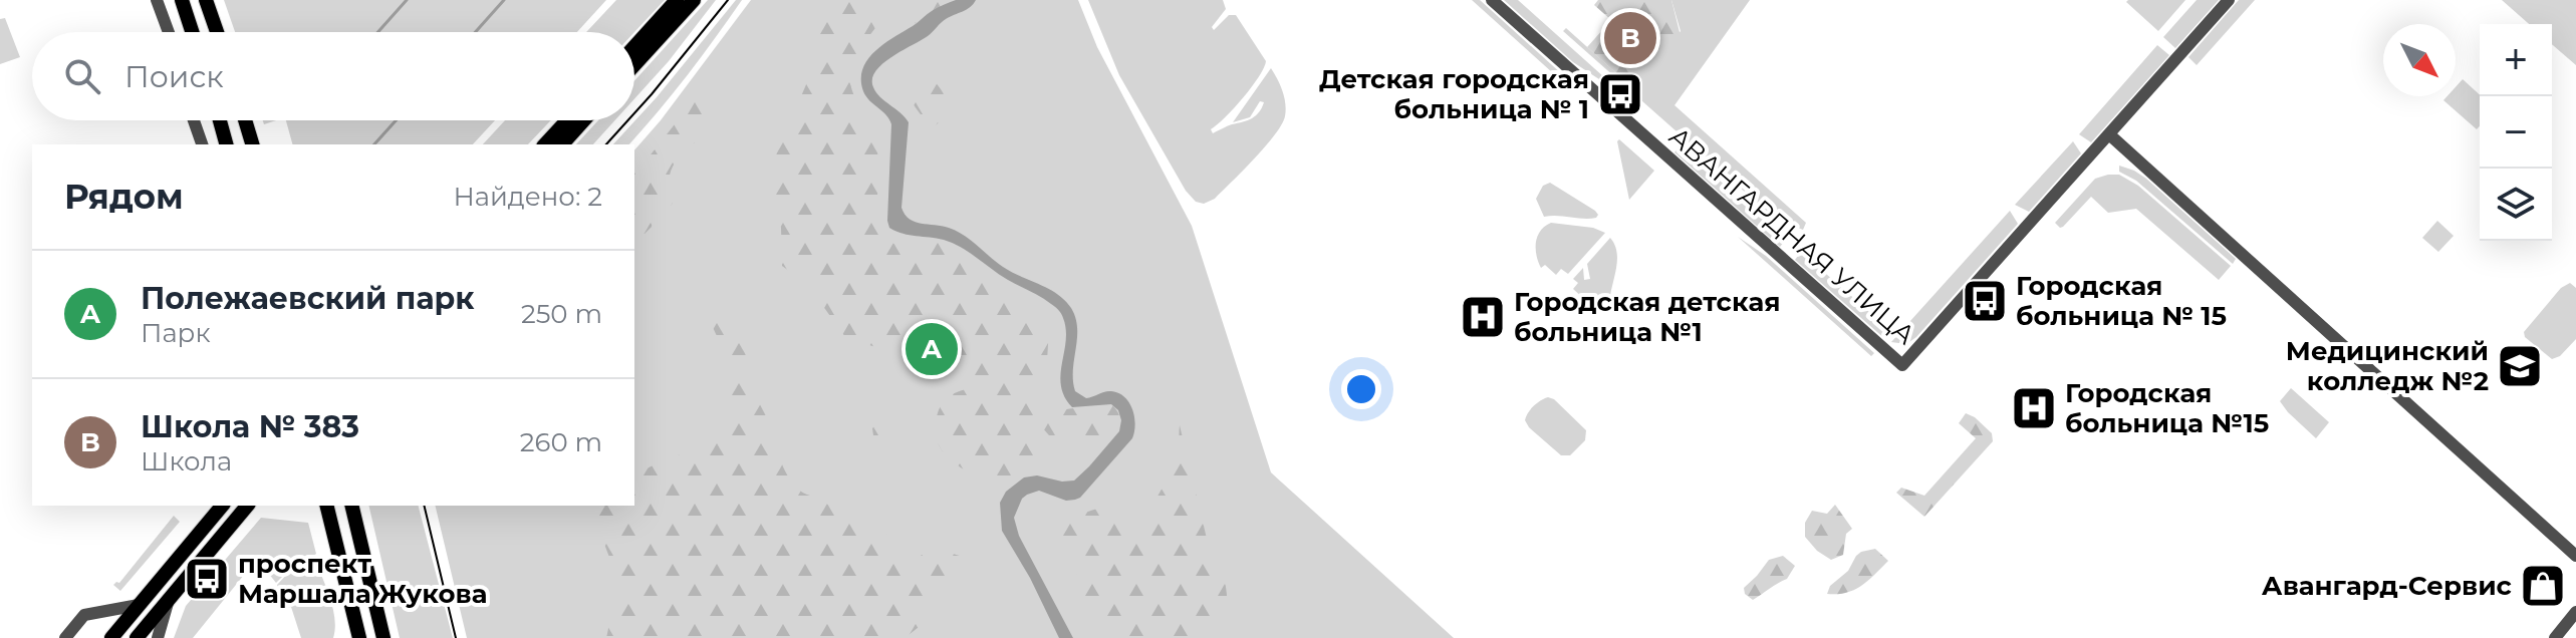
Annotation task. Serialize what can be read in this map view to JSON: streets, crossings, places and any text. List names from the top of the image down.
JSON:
{
  "streets": {
    "street": ["АВАНГАРДНАЯ УЛИЦА"]
  },
  "places": {
    "bus stop": ["Детская городская больница № 1", "Городская больница № 15", "проспект Маршала Жукова"],
    "hospital": ["Городская детская больница №1", "Городская больница №15"],
    "school or university": ["Медицинский колледж №2"],
    "shop": ["Авангард-Сервис"]
  },
  "north": "bottom right",
  "page": {
    "pins": ["B", "A"],
    "map_buttons": ["+", "−"],
    "search": "Поиск",
    "heading": ["Рядом", "Найдено: 2"],
    "list": [
      {
        "mark": "A",
        "name": "Полежаевский парк",
        "note": "Парк",
        "value": "250 m"
      },
      {
        "mark": "B",
        "name": "Школа № 383",
        "note": "Школа",
        "value": "260 m"
      }
    ]
  }
}
